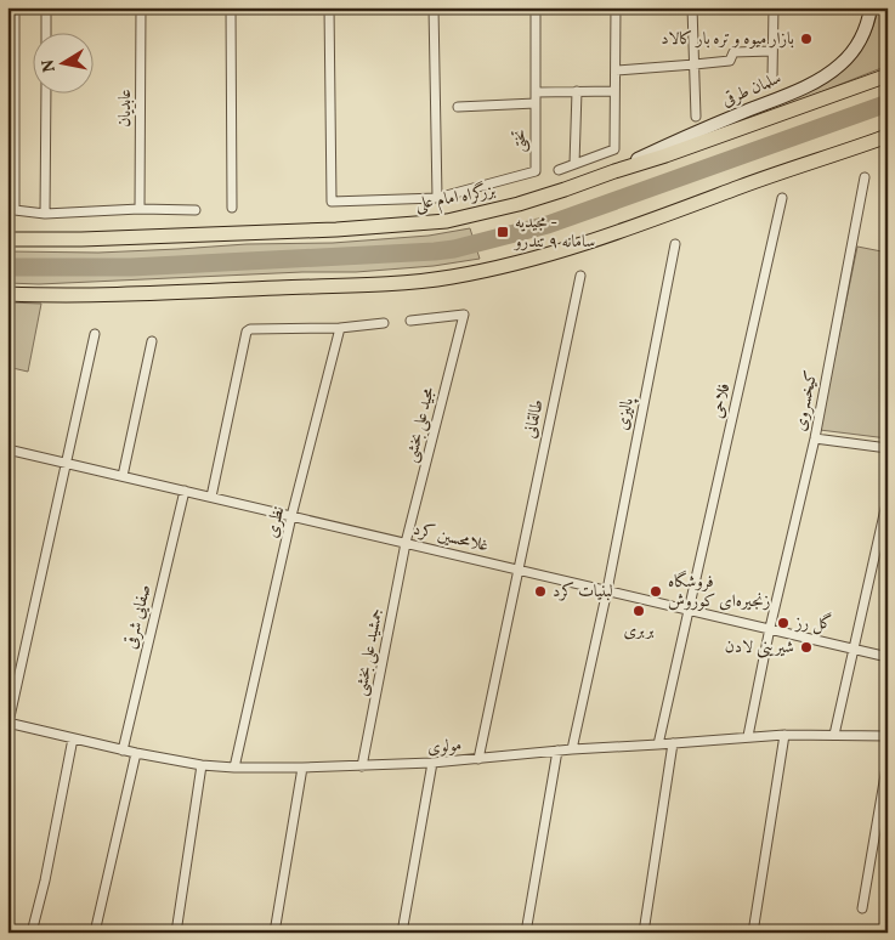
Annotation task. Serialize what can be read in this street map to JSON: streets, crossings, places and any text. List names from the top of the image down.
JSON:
{
  "streets": {
    "highway": ["بزرگراه امام علی"],
    "main road": ["سلمان طرقی"],
    "street": [
      "عابدیان",
      "تختی",
      "فلاحی",
      "کیخسروی",
      "پالیزی",
      "طالقانی",
      "مجید علی بخشی",
      "نظری",
      "غلامحسین کرد",
      "صفایی شرقی",
      "جمشید علی بخشی",
      "مولوی"
    ]
  },
  "crossings": [
    ["سلمان طرقی", "بزرگراه امام علی"],
    ["فلاحی", "غلامحسین کرد"],
    ["فلاحی", "مولوی"],
    ["کیخسروی", "غلامحسین کرد"],
    ["کیخسروی", "مولوی"],
    ["پالیزی", "غلامحسین کرد"],
    ["پالیزی", "مولوی"],
    ["طالقانی", "غلامحسین کرد"],
    ["طالقانی", "مولوی"],
    ["مجید علی بخشی", "غلامحسین کرد"],
    ["مجید علی بخشی", "جمشید علی بخشی"],
    ["نظری", "غلامحسین کرد"],
    ["نظری", "مولوی"],
    ["غلامحسین کرد", "صفایی شرقی"],
    ["غلامحسین کرد", "جمشید علی بخشی"],
    ["صفایی شرقی", "مولوی"],
    ["جمشید علی بخشی", "مولوی"]
  ],
  "places": {
    "other": [
      "بازار میوه و تره بار کالاد",
      "لبنیات کرد",
      "فروشگاه زنجیره‌ای کوروش",
      "بربری",
      "گل رز",
      "شیرینی لادن"
    ],
    "transit": ["مجیدیه - سامانه ۹ تندرو"]
  },
  "north": "left"
}
